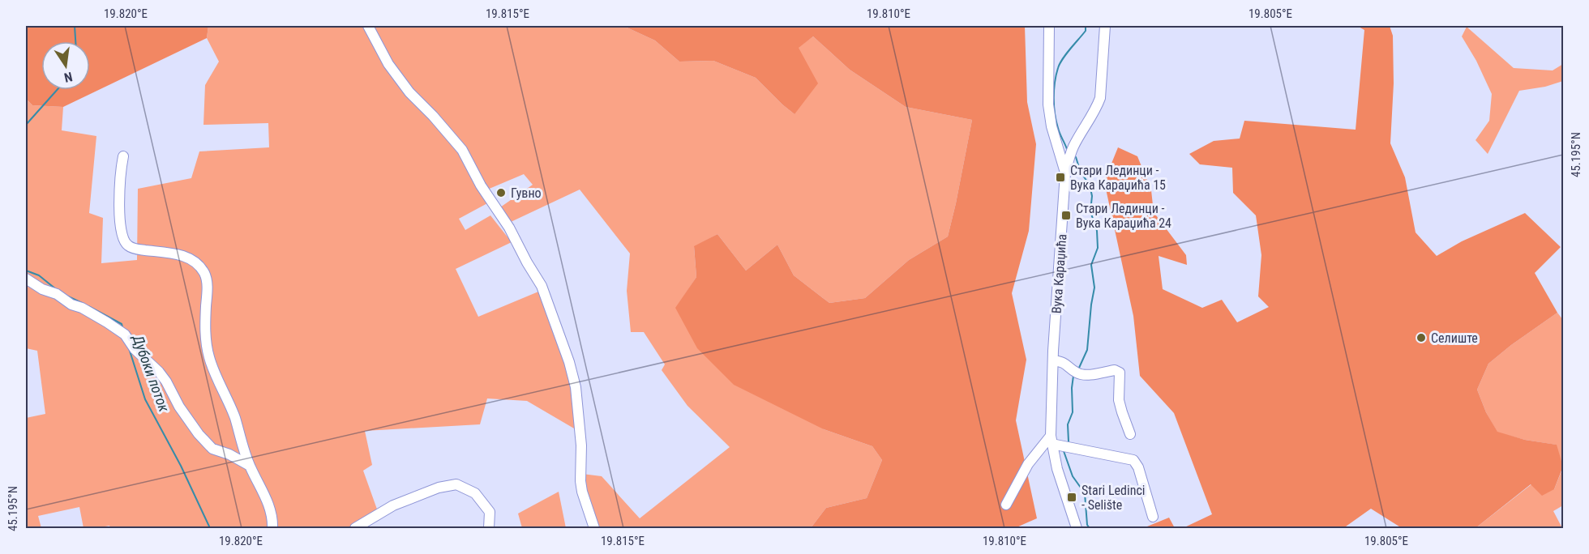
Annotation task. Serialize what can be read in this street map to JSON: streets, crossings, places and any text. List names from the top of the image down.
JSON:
{
  "streets": {
    "street": ["Вука Караџића"]
  },
  "water": ["Дубоки поток"],
  "places": {
    "transit": ["Стари Лединци - Вука Караџића 15", "Стари Лединци - Вука Караџића 24", "Stari Ledinci - Selište"],
    "other": ["Гувно", "Селиште"]
  },
  "north": "bottom",
  "coordinates": [
    "19.820°E",
    "19.815°E",
    "19.810°E",
    "19.805°E",
    "45.195°N"
  ]
}
